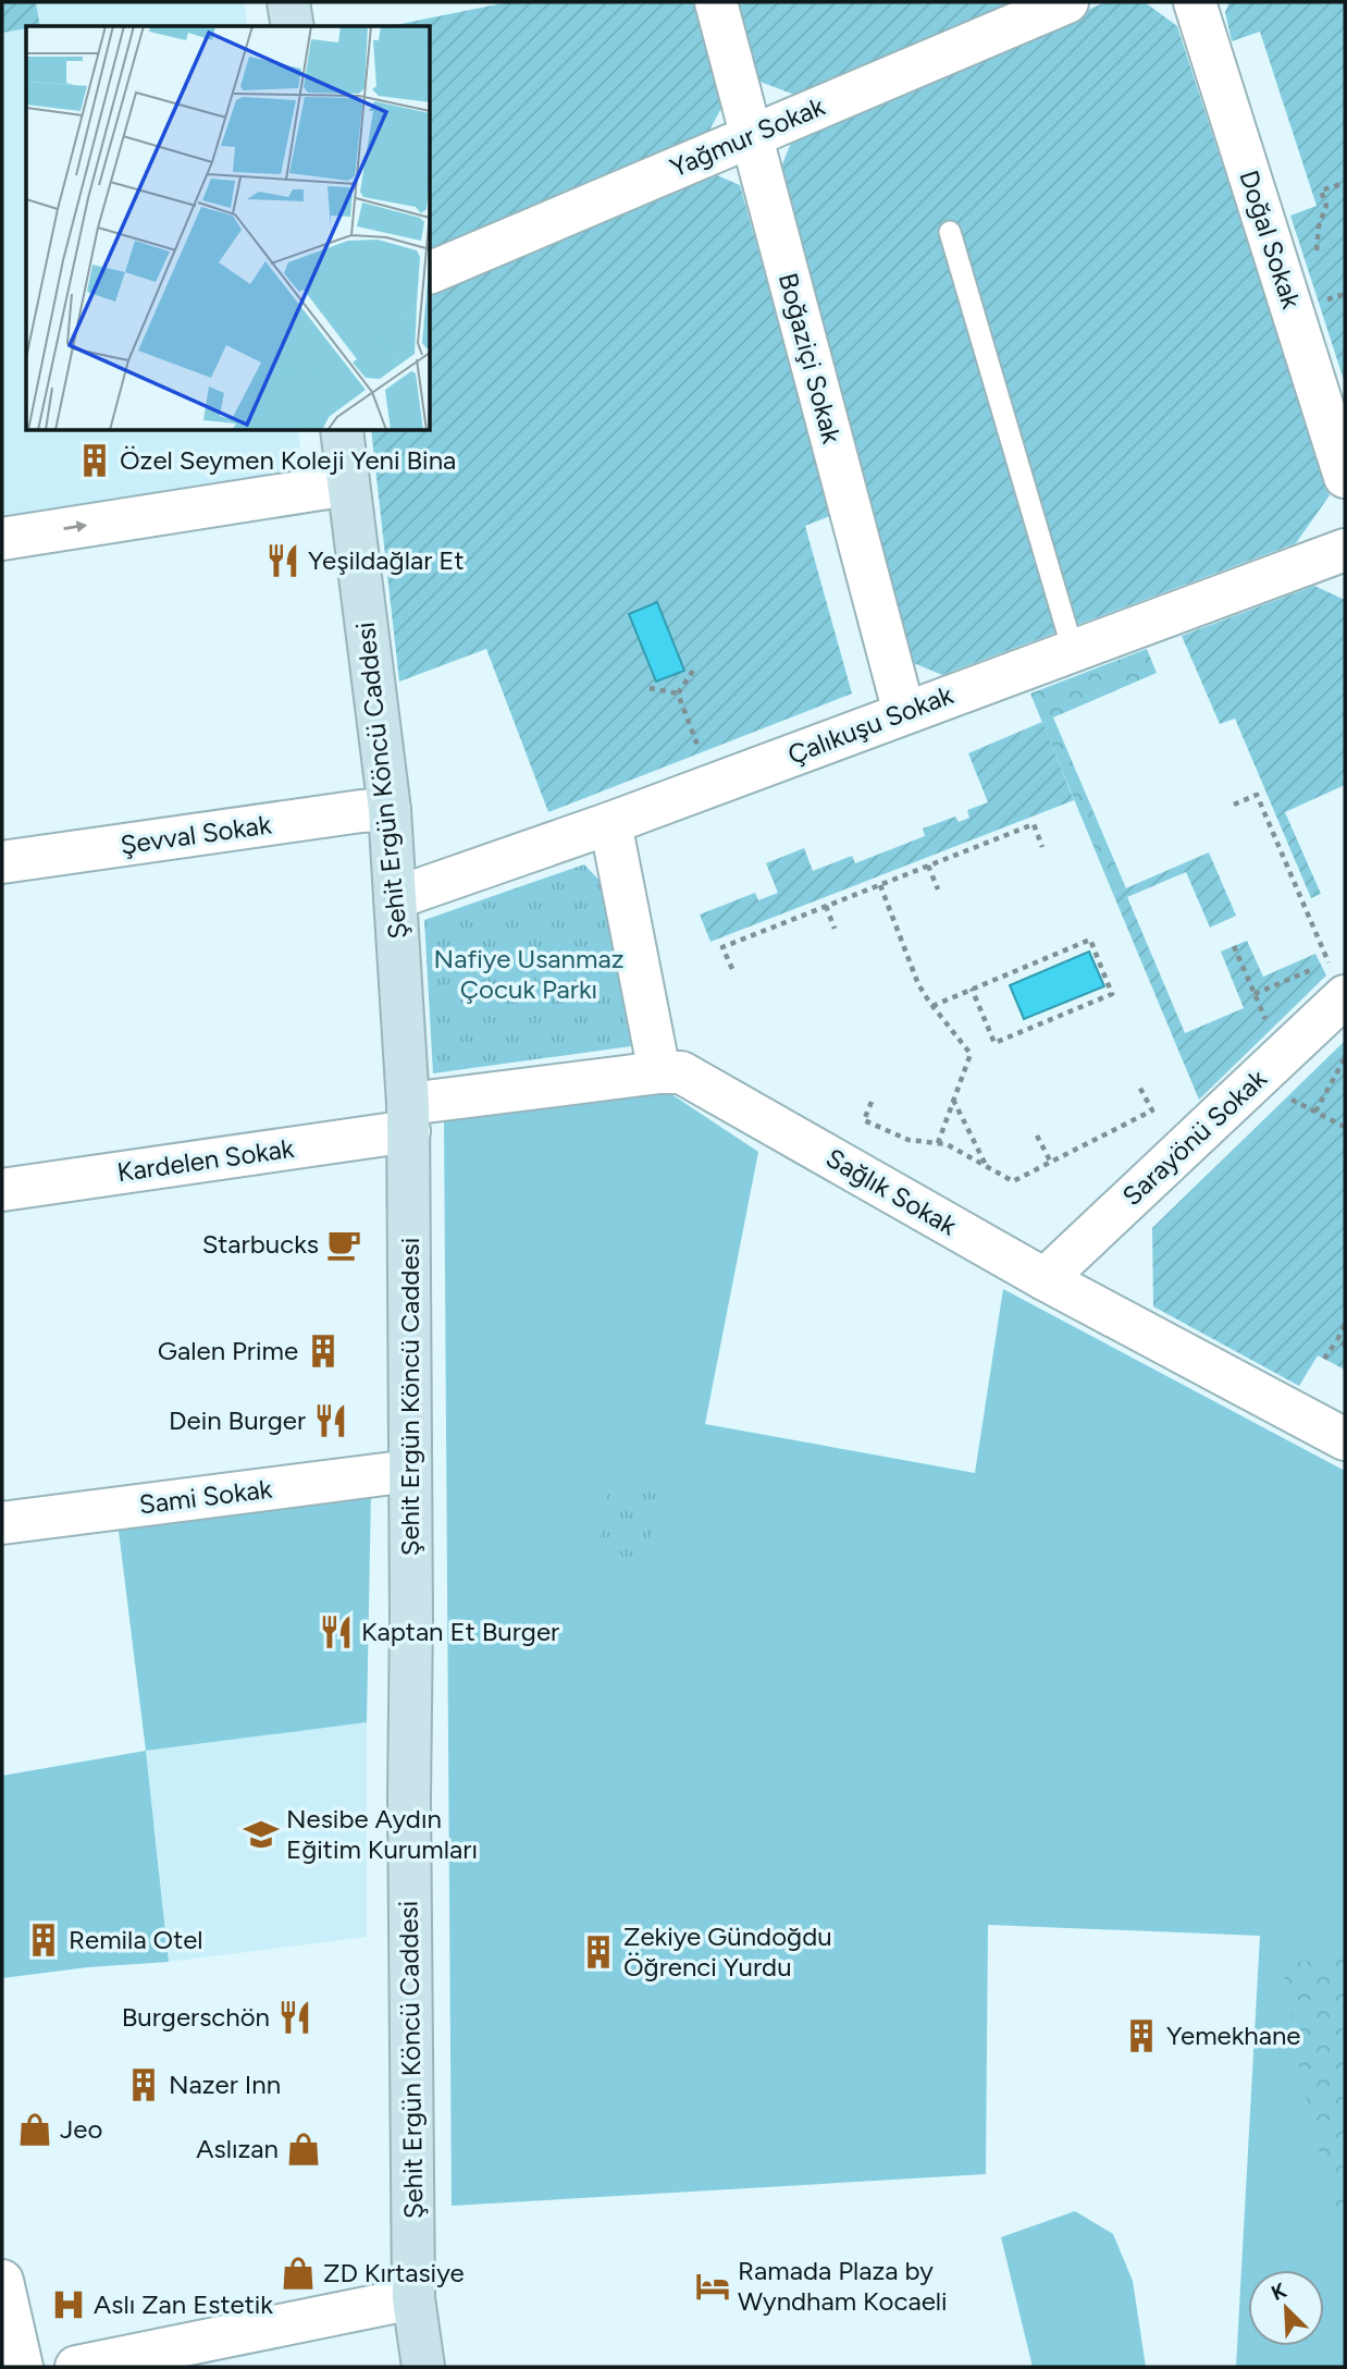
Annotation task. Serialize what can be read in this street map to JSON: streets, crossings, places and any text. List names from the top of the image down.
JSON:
{
  "streets": {
    "street": [
      "Yağmur Sokak",
      "Doğal Sokak",
      "Boğaziçi Sokak",
      "Çalıkuşu Sokak",
      "Şehit Ergün Köncü Caddesi",
      "Şevval Sokak",
      "Sarayönü Sokak",
      "Kardelen Sokak",
      "Sağlık Sokak",
      "Sami Sokak"
    ]
  },
  "crossings": [
    ["Yağmur Sokak", "Boğaziçi Sokak"],
    ["Boğaziçi Sokak", "Çalıkuşu Sokak"],
    ["Çalıkuşu Sokak", "Şehit Ergün Köncü Caddesi"],
    ["Şehit Ergün Köncü Caddesi", "Şevval Sokak"],
    ["Şehit Ergün Köncü Caddesi", "Kardelen Sokak"],
    ["Şehit Ergün Köncü Caddesi", "Sağlık Sokak"],
    ["Şehit Ergün Köncü Caddesi", "Sami Sokak"],
    ["Sarayönü Sokak", "Sağlık Sokak"],
    ["Kardelen Sokak", "Sağlık Sokak"]
  ],
  "parks": ["Nafiye Usanmaz Çocuk Parkı"],
  "places": {
    "building": [
      "Özel Seymen Koleji Yeni Bina",
      "Galen Prime",
      "Remila Otel",
      "Zekiye Gündoğdu Öğrenci Yurdu",
      "Yemekhane",
      "Nazer Inn"
    ],
    "restaurant": [
      "Yeşildağlar Et",
      "Dein Burger",
      "Kaptan Et Burger",
      "Burgerschön"
    ],
    "cafe": ["Starbucks"],
    "school or university": ["Nesibe Aydın Eğitim Kurumları"],
    "shop": ["Jeo", "Aslızan", "ZD Kırtasiye"],
    "hotel": ["Ramada Plaza by Wyndham Kocaeli"],
    "hospital": ["Aslı Zan Estetik"]
  },
  "north": "top left"
}
